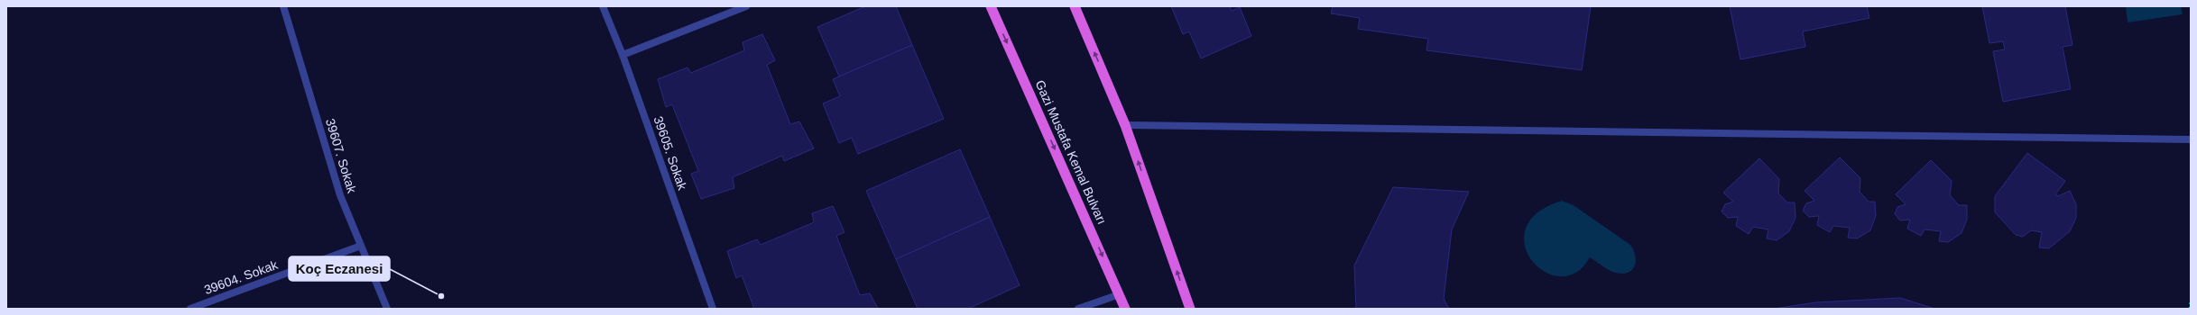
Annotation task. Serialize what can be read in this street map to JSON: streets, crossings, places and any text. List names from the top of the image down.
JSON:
{
  "streets": {
    "highway": ["Gazi Mustafa Kemal Bulvarı"],
    "street": ["39605. Sokak", "39607. Sokak", "39604. Sokak"]
  },
  "crossings": [
    ["39607. Sokak", "39604. Sokak"]
  ],
  "places": ["Koç Eczanesi"]
}
